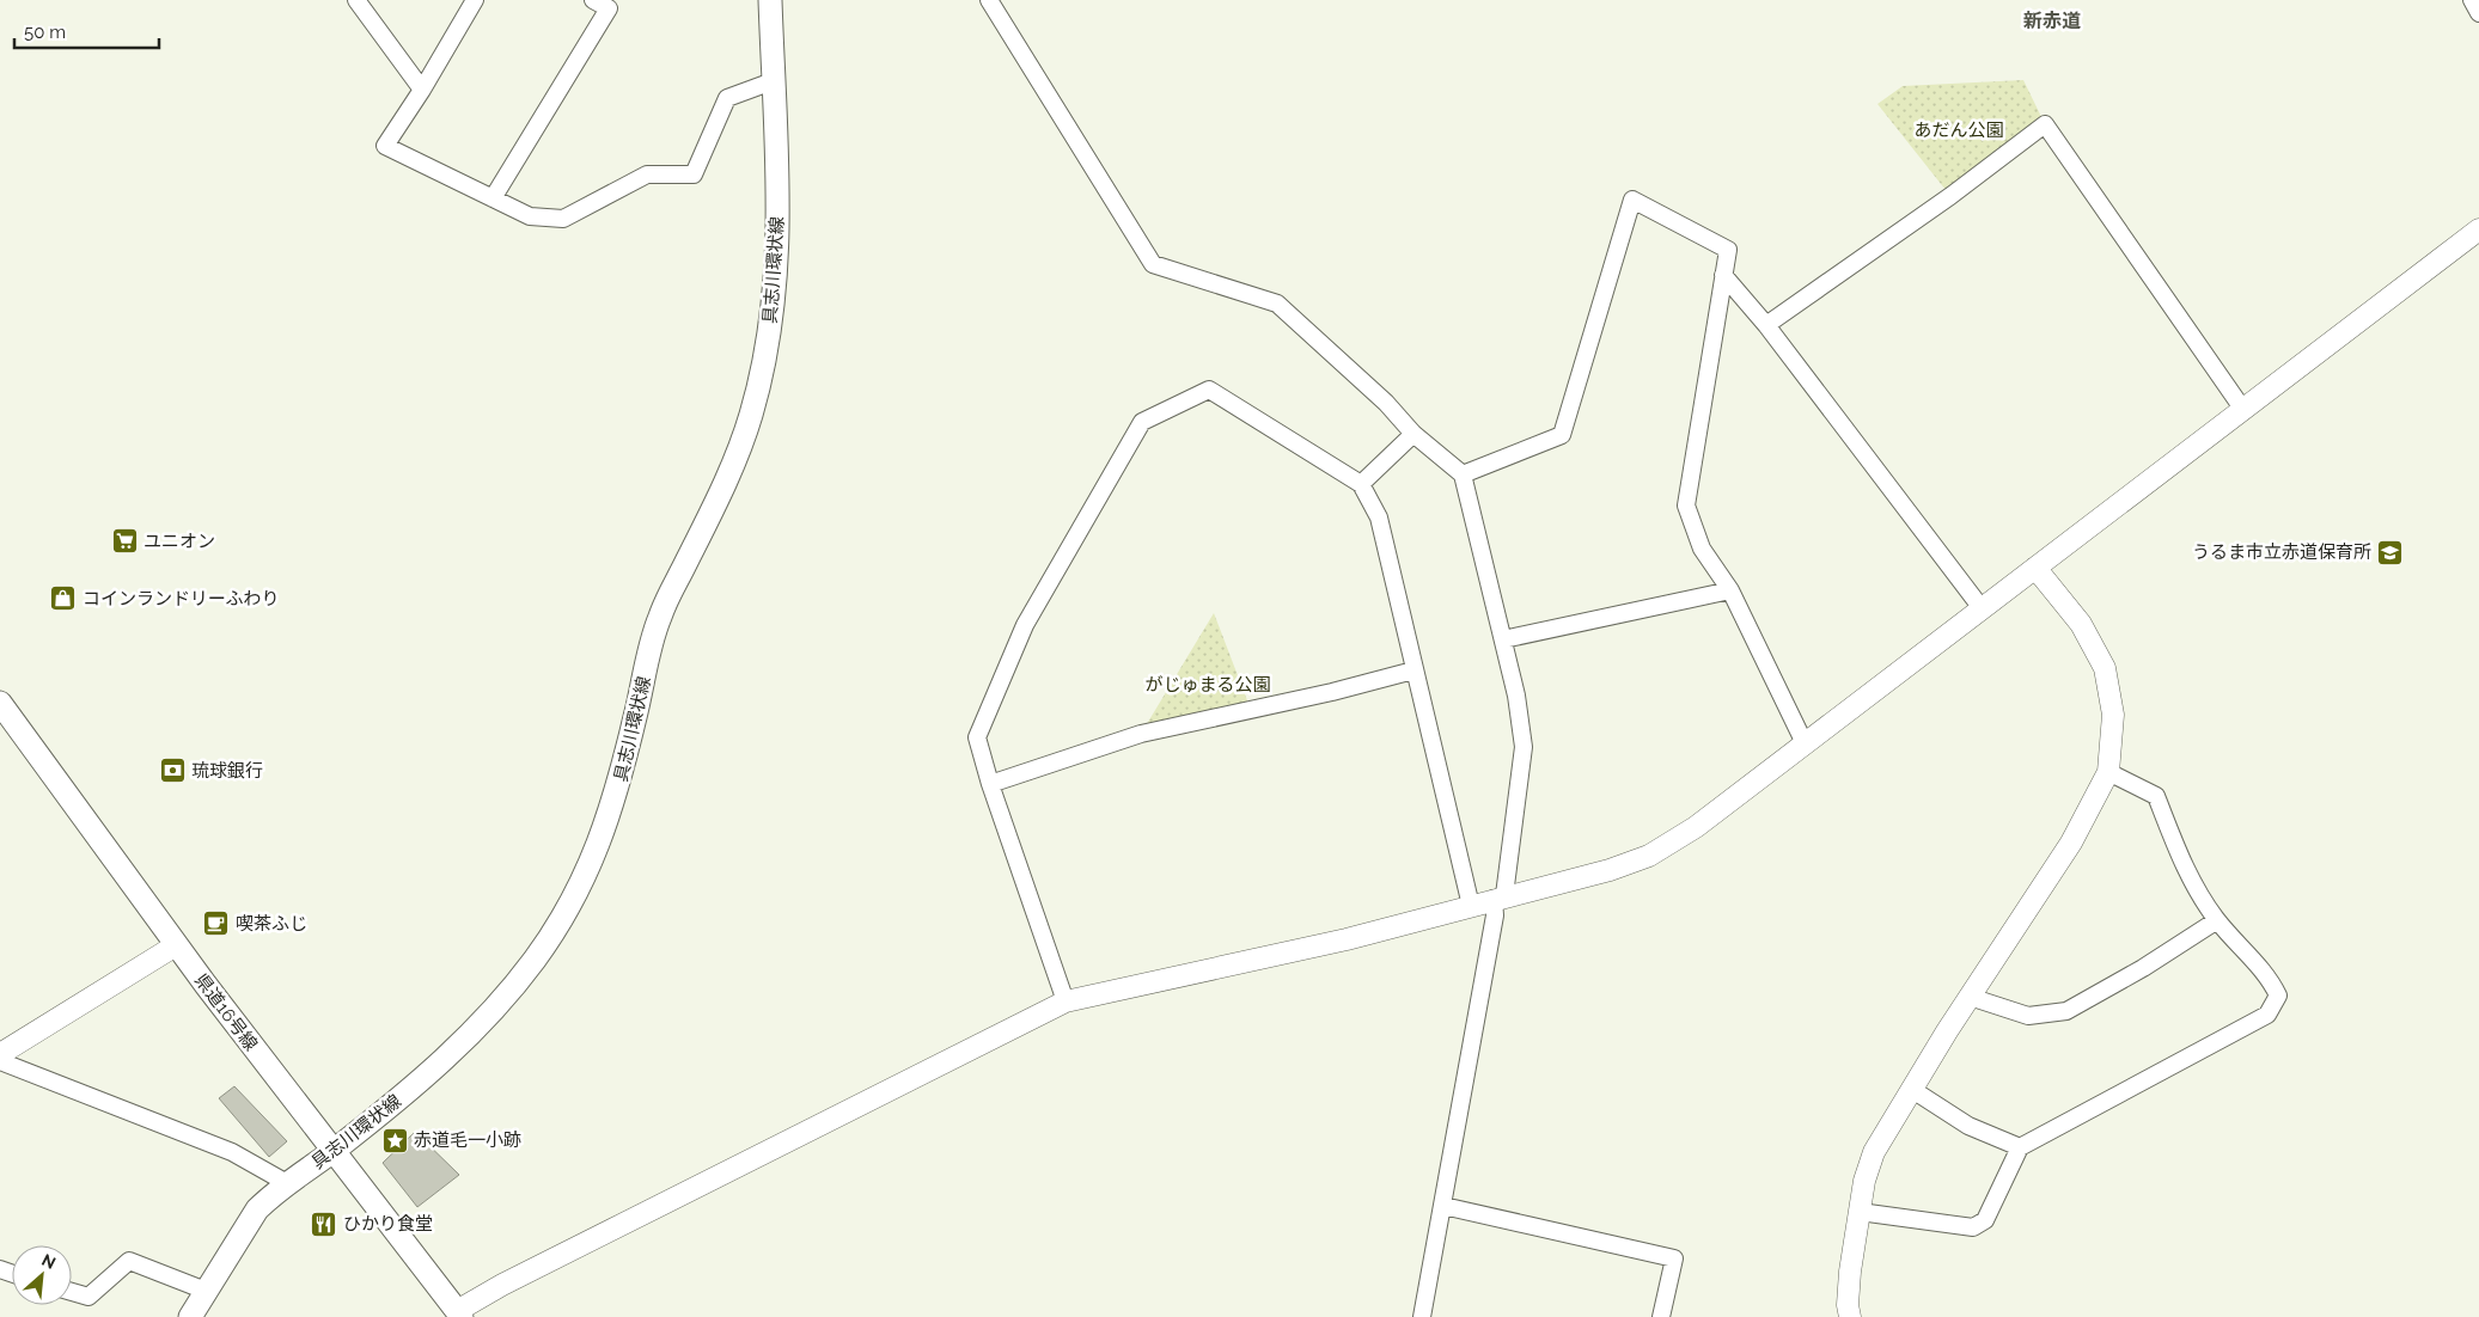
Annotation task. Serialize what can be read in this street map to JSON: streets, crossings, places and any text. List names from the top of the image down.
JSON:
{
  "streets": {
    "main road": ["具志川環状線", "県道16号線"]
  },
  "crossings": [
    ["具志川環状線", "県道16号線"]
  ],
  "districts": ["新赤道"],
  "parks": ["あだん公園", "がじゅまる公園"],
  "places": {
    "supermarket": ["ユニオン"],
    "school or university": ["うるま市立赤道保育所"],
    "shop": ["コインランドリーふわり"],
    "bank": ["琉球銀行"],
    "cafe": ["喫茶ふじ"],
    "place": ["赤道毛一小跡"],
    "restaurant": ["ひかり食堂"]
  },
  "scale_bar": "50 m",
  "north": "top right"
}
